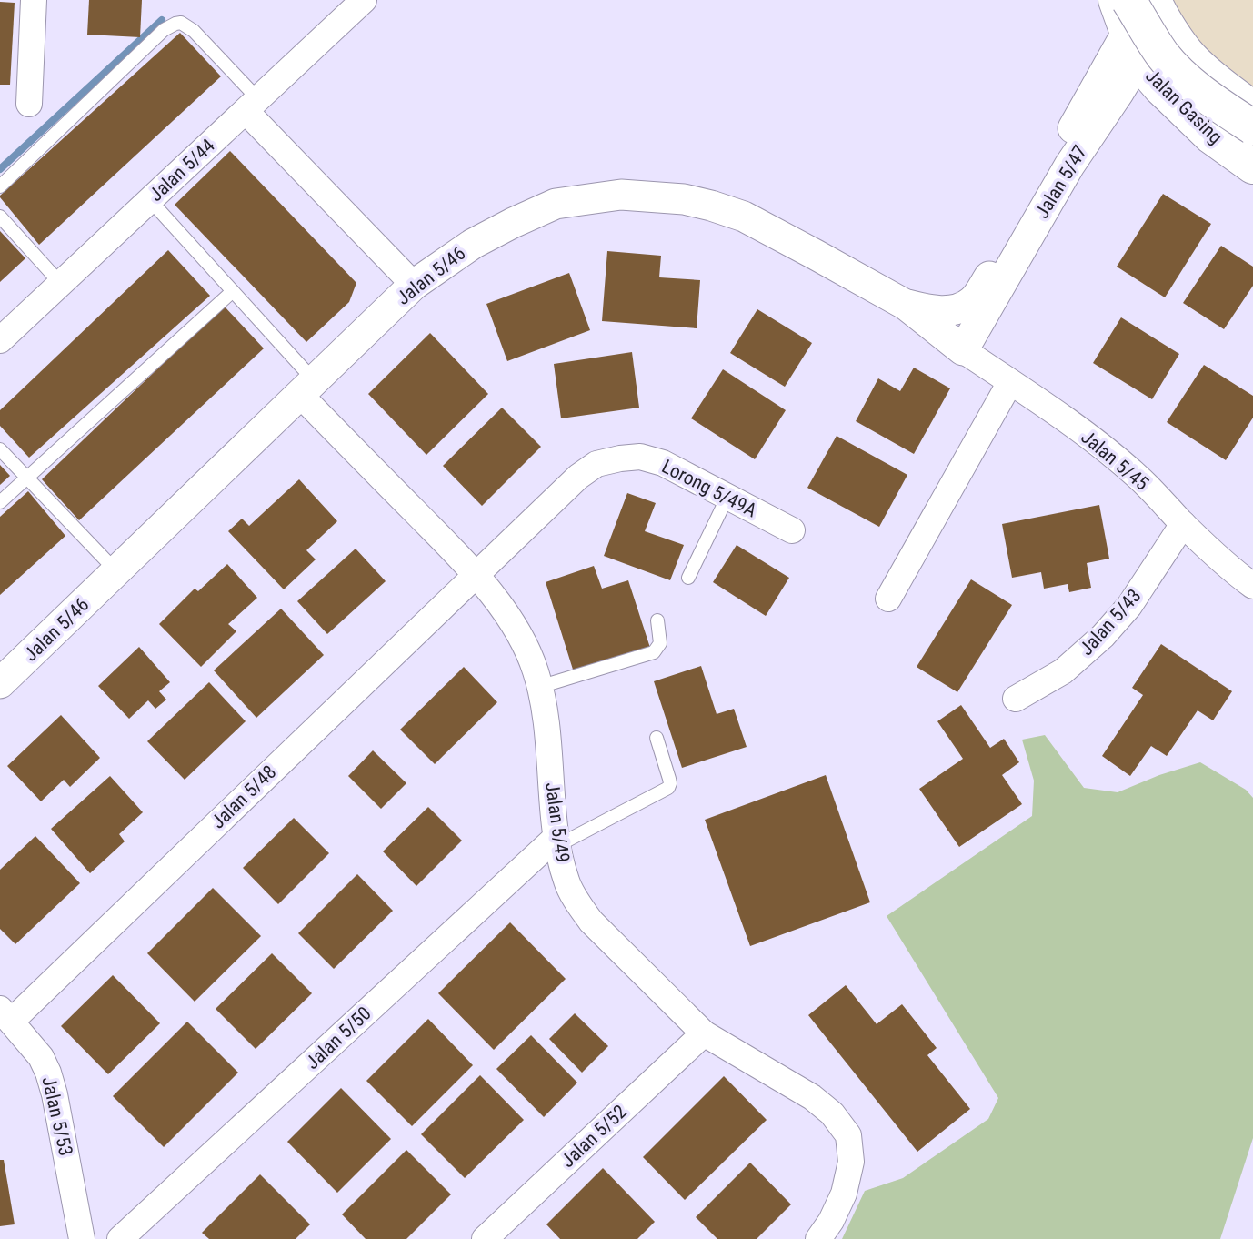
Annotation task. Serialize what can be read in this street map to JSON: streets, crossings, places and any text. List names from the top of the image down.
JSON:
{
  "streets": {
    "main road": ["Jalan Gasing"],
    "street": [
      "Jalan 5/44",
      "Jalan 5/47",
      "Jalan 5/46",
      "Jalan 5/45",
      "Lorong 5/49A",
      "Jalan 5/43",
      "Jalan 5/48",
      "Jalan 5/49",
      "Jalan 5/50",
      "Jalan 5/53",
      "Jalan 5/52"
    ]
  },
  "crossings": [
    ["Jalan Gasing", "Jalan 5/47"],
    ["Jalan 5/47", "Jalan 5/46"],
    ["Jalan 5/47", "Jalan 5/45"],
    ["Jalan 5/46", "Jalan 5/45"],
    ["Jalan 5/46", "Jalan 5/49"],
    ["Jalan 5/45", "Jalan 5/43"],
    ["Lorong 5/49A", "Jalan 5/48"],
    ["Lorong 5/49A", "Jalan 5/49"],
    ["Jalan 5/48", "Jalan 5/49"],
    ["Jalan 5/48", "Jalan 5/53"],
    ["Jalan 5/49", "Jalan 5/50"],
    ["Jalan 5/49", "Jalan 5/52"]
  ]
}
